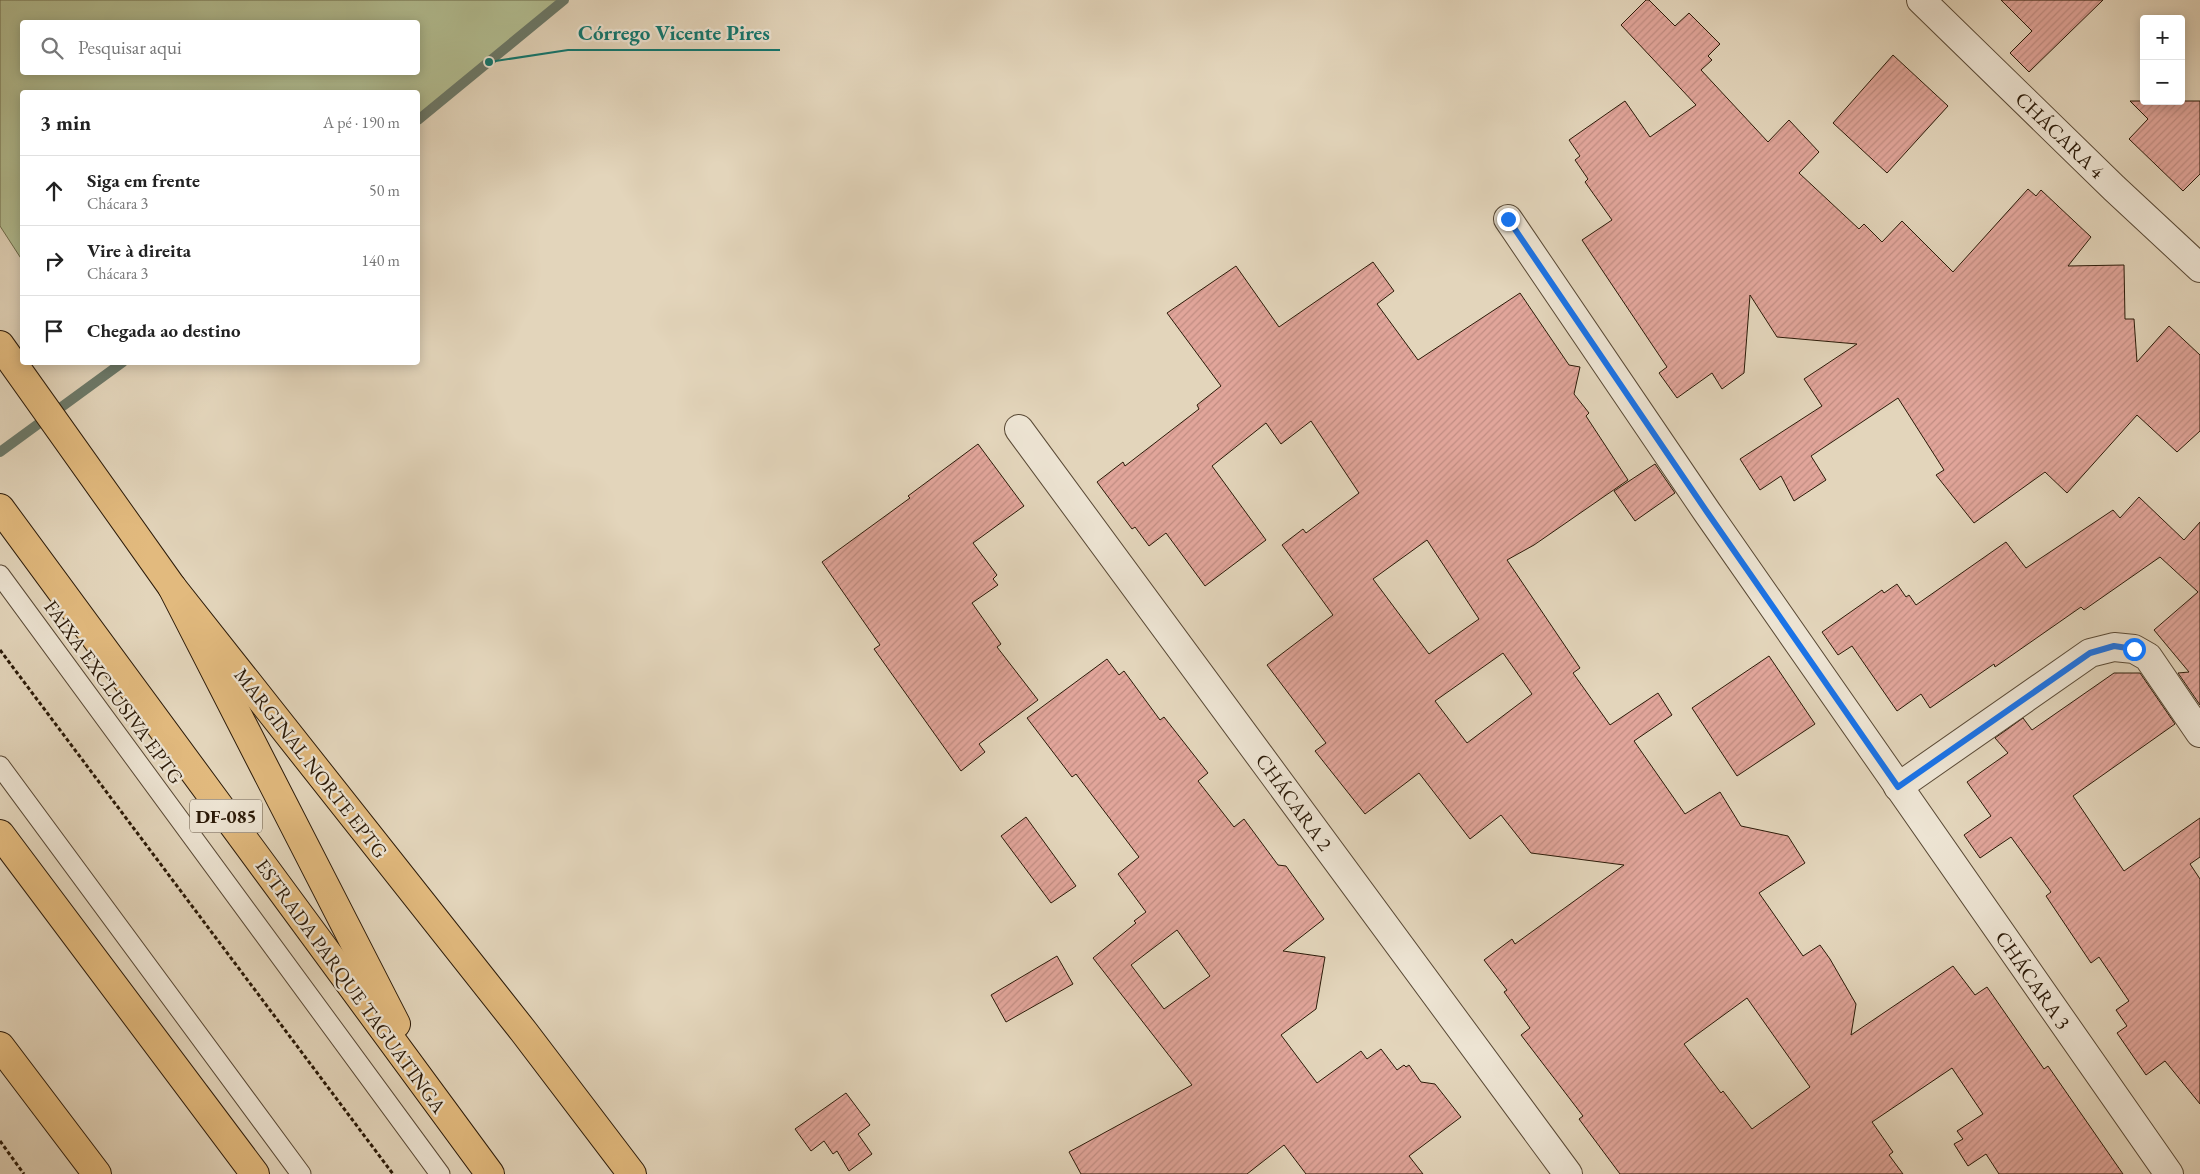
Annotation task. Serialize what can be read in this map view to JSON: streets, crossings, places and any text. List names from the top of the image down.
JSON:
{
  "streets": {
    "main road": ["MARGINAL NORTE EPTG", "DF-085", "ESTRADA PARQUE TAGUATINGA"],
    "street": ["CHÁCARA 4", "CHÁCARA 2", "CHÁCARA 3"],
    "lane": ["FAIXA EXCLUSIVA EPTG"]
  },
  "places": ["Córrego Vicente Pires"],
  "page": {
    "map_buttons": ["+", "−"],
    "search": "Pesquisar aqui",
    "heading": ["3 min", "A pé · 190 m"],
    "list": [
      ["Siga em frente", "Chácara 3", "50 m"],
      ["Vire à direita", "Chácara 3", "140 m"],
      "Chegada ao destino"
    ]
  }
}
